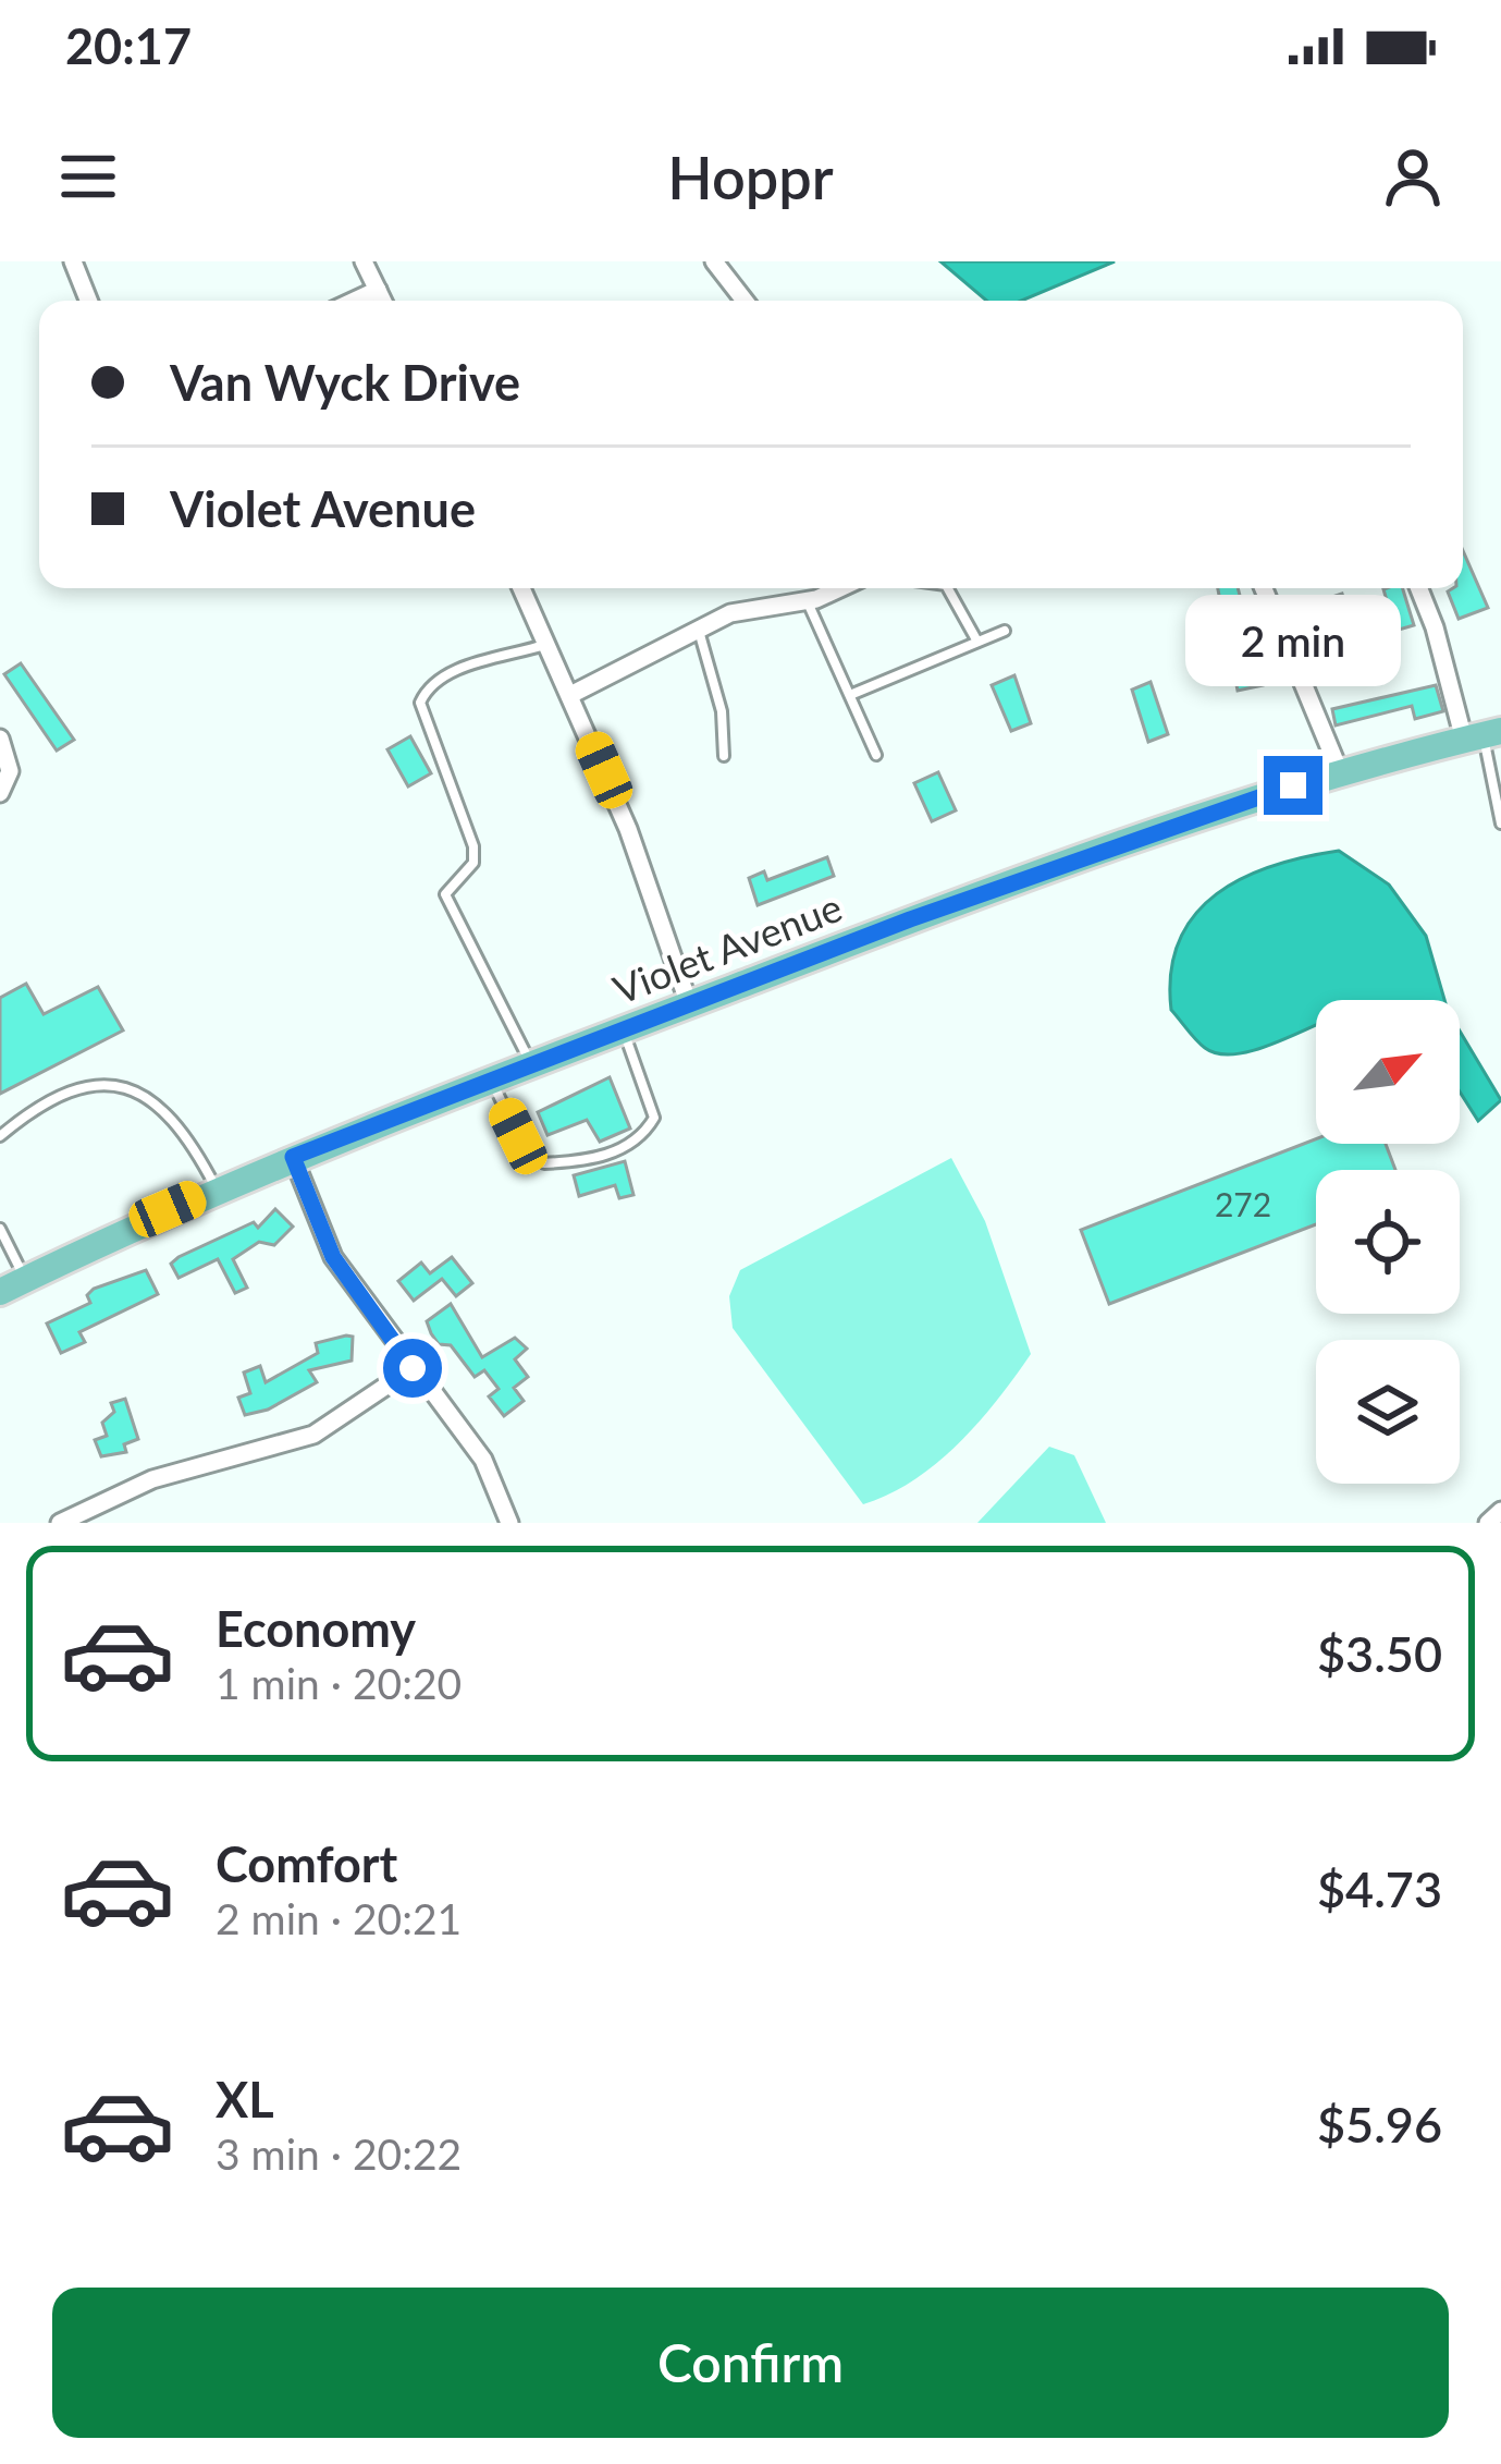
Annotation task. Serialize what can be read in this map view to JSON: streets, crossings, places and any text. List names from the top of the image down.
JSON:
{
  "streets": {
    "main road": ["Violet Avenue"]
  },
  "house_numbers": ["272"],
  "north": "top right",
  "page": {
    "status": "20:17",
    "header": "Hoppr",
    "banner": ["Van Wyck Drive", "Violet Avenue"],
    "bubble": "2 min",
    "list": [
      {
        "name": "Economy",
        "note": "1 min · 20:20",
        "value": "$3.50"
      },
      {
        "name": "Comfort",
        "note": "2 min · 20:21",
        "value": "$4.73"
      },
      {
        "name": "XL",
        "note": "3 min · 20:22",
        "value": "$5.96"
      }
    ],
    "buttons": "Confirm"
  }
}
